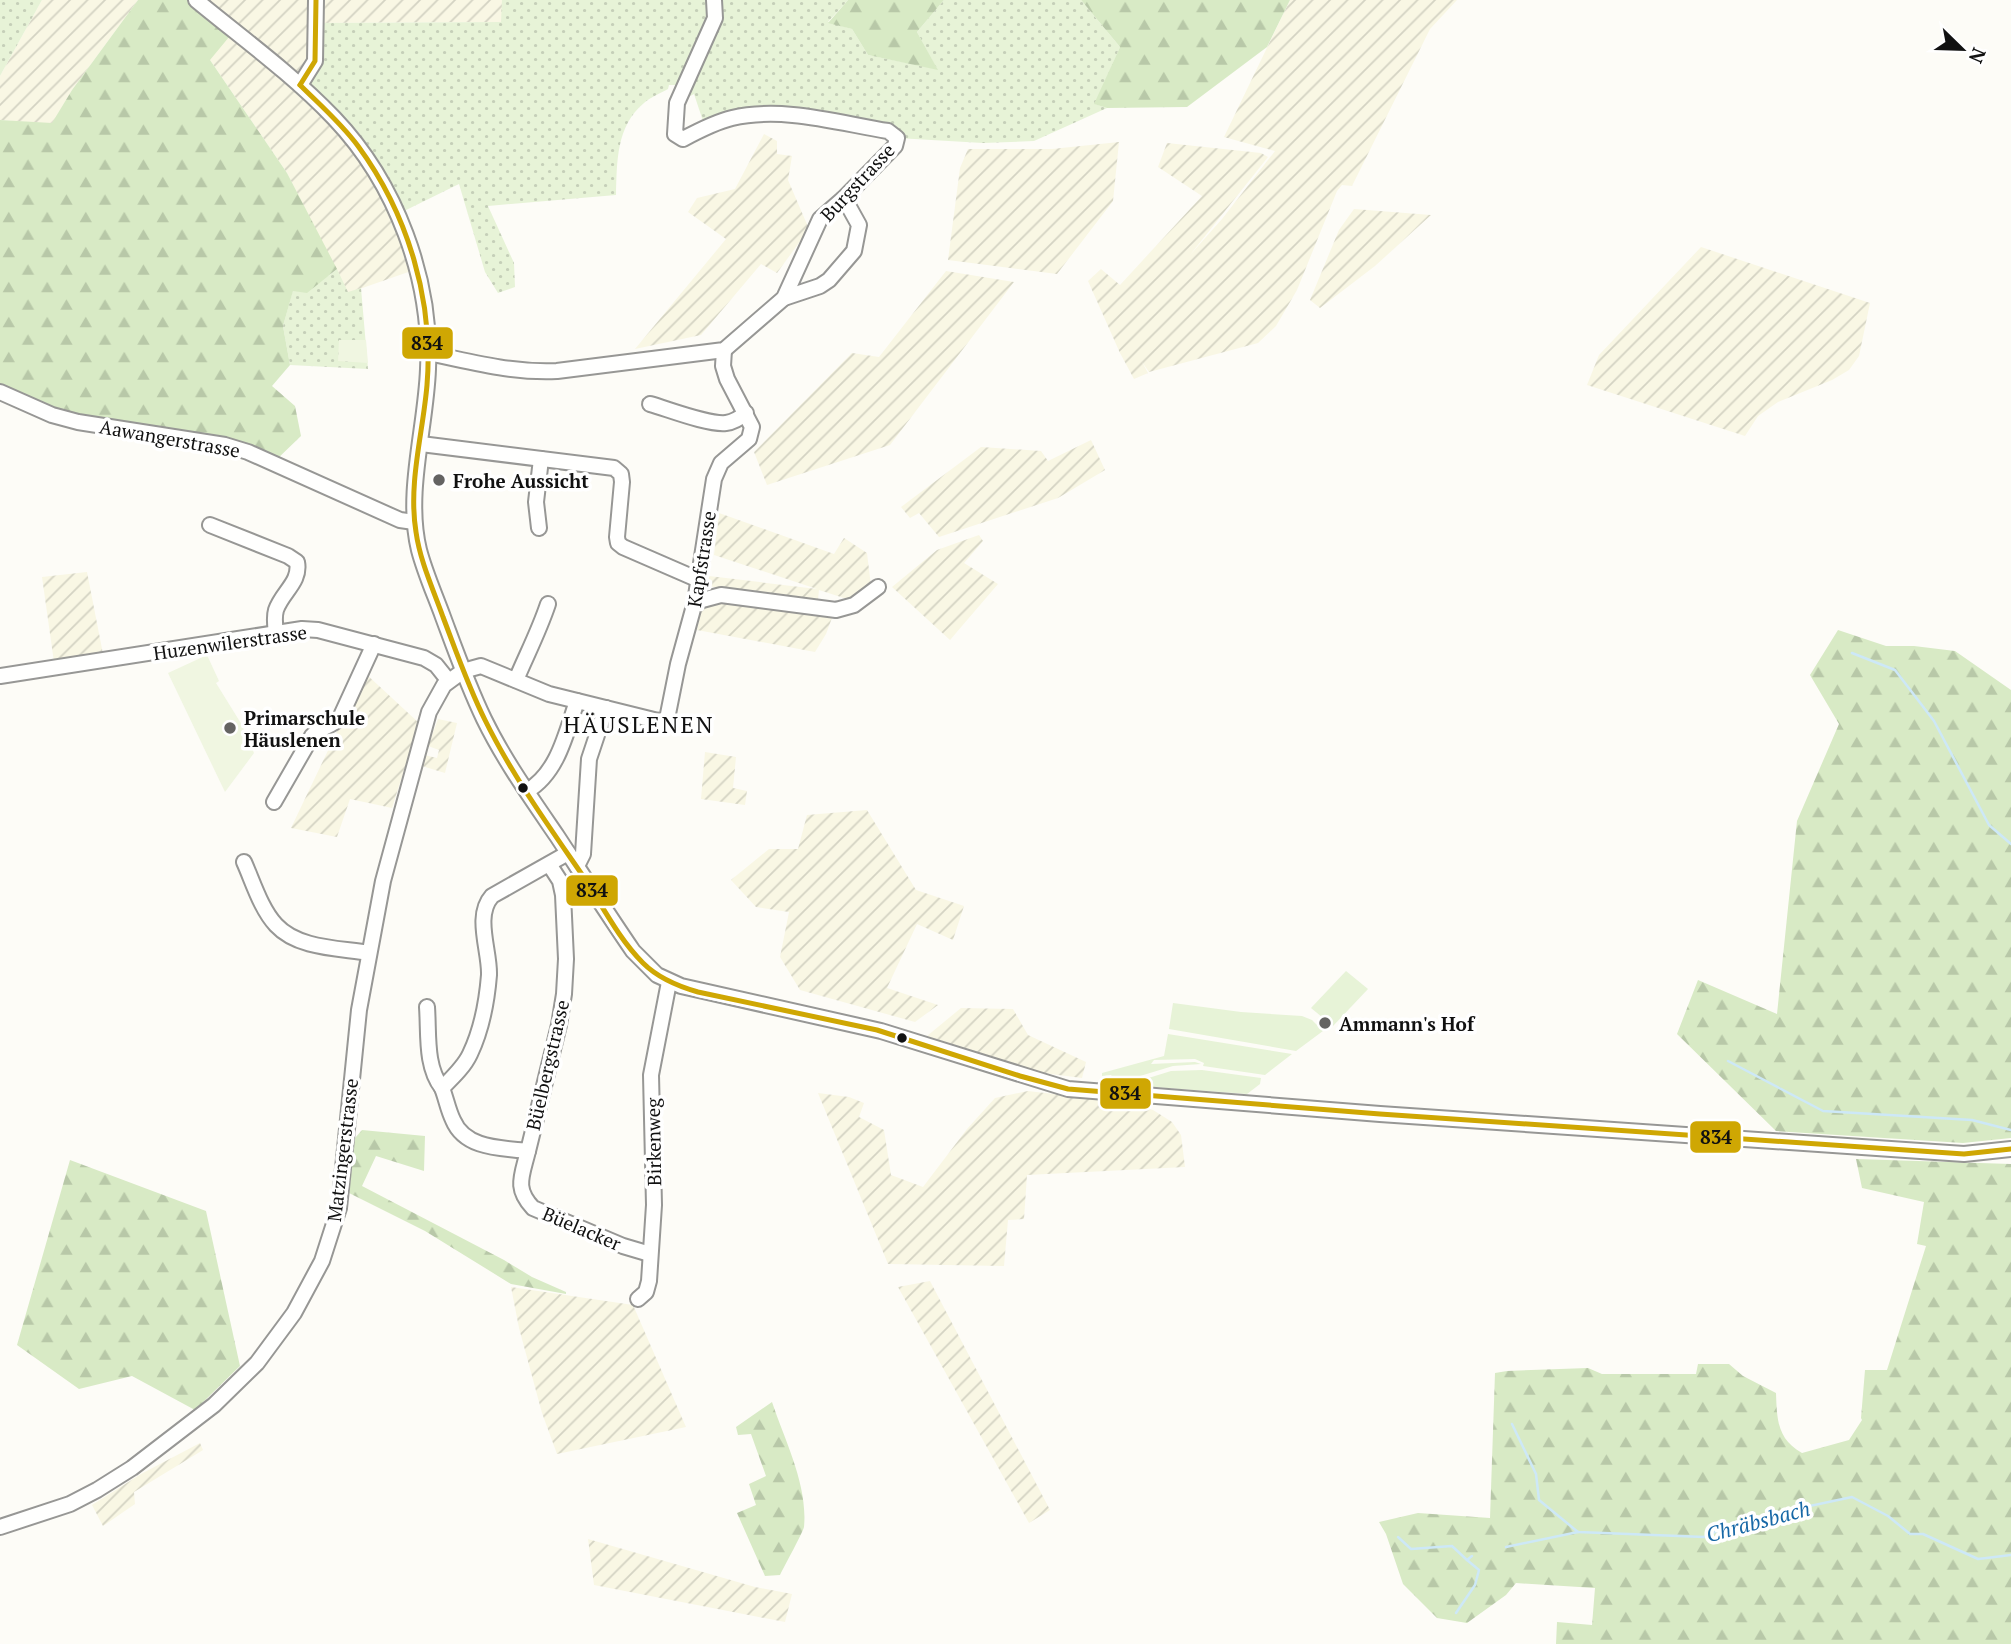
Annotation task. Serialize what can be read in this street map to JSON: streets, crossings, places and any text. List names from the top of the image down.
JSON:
{
  "streets": {
    "street": [
      "Burgstrasse",
      "Aawangerstrasse",
      "Kapfstrasse",
      "Huzenwilerstrasse",
      "Büelbergstrasse",
      "Birkenweg",
      "Matzingerstrasse",
      "Büelacker"
    ]
  },
  "crossings": [
    ["Huzenwilerstrasse", "Matzingerstrasse"],
    ["Büelbergstrasse", "Büelacker"],
    ["Birkenweg", "Büelacker"]
  ],
  "districts": ["HÄUSLENEN"],
  "water": ["Chräbsbach"],
  "places": ["Frohe Aussicht", "Primarschule Häuslenen", "Ammann's Hof"],
  "lines": ["transit line 834"],
  "north": "bottom right"
}
